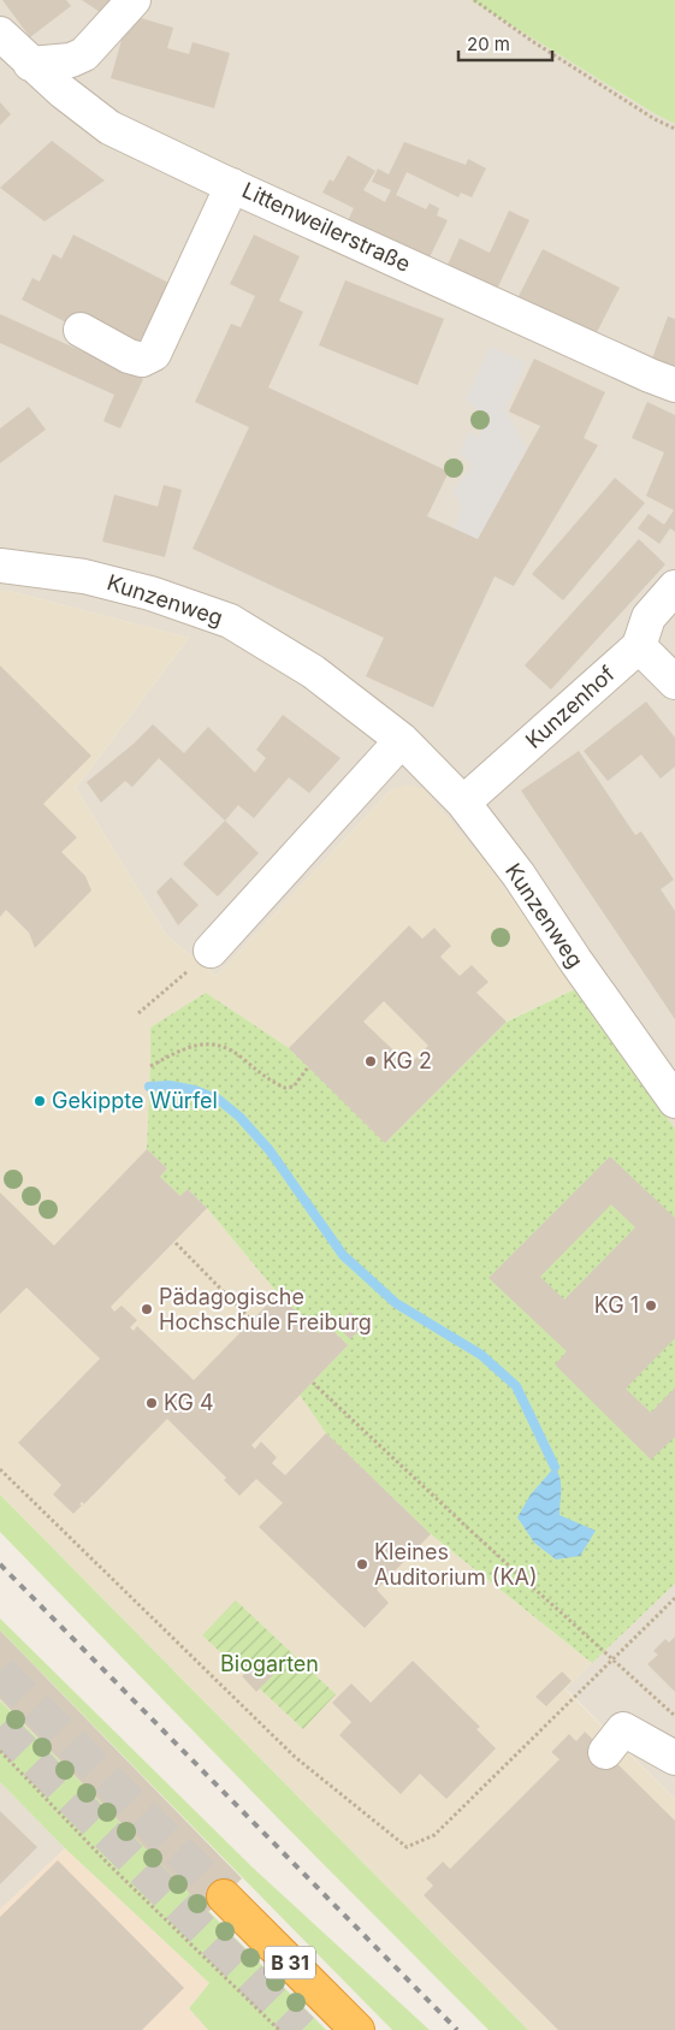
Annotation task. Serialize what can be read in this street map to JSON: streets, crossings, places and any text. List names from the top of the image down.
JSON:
{
  "streets": {
    "highway": ["B 31"],
    "street": ["Littenweilerstraße", "Kunzenweg", "Kunzenhof"]
  },
  "crossings": [
    ["Kunzenweg", "Kunzenhof"]
  ],
  "parks": ["Biogarten"],
  "places": [
    "KG 2",
    "Gekippte Würfel",
    "KG 1",
    "Pädagogische Hochschule Freiburg",
    "KG 4",
    "Kleines Auditorium (KA)"
  ],
  "scale_bar": "20 m"
}
